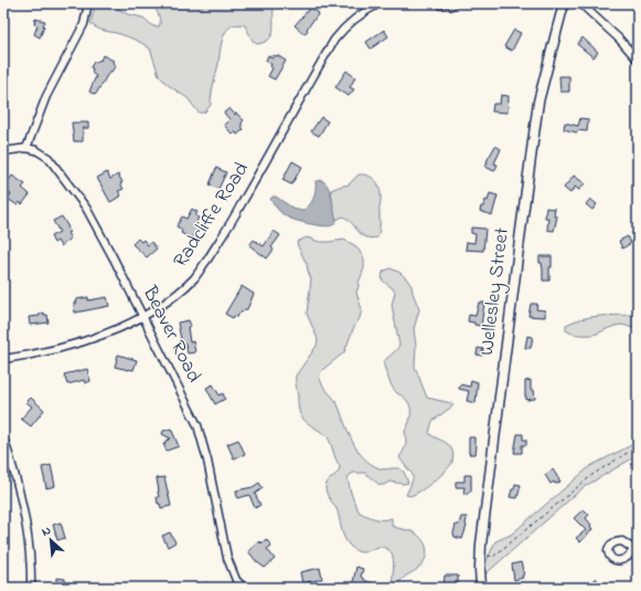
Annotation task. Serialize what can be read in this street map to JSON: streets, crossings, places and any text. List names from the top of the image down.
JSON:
{
  "streets": {
    "main road": ["Wellesley Street"],
    "street": ["Radcliffe Road", "Beaver Road"]
  },
  "crossings": [
    ["Radcliffe Road", "Beaver Road"]
  ],
  "north": "top left"
}
